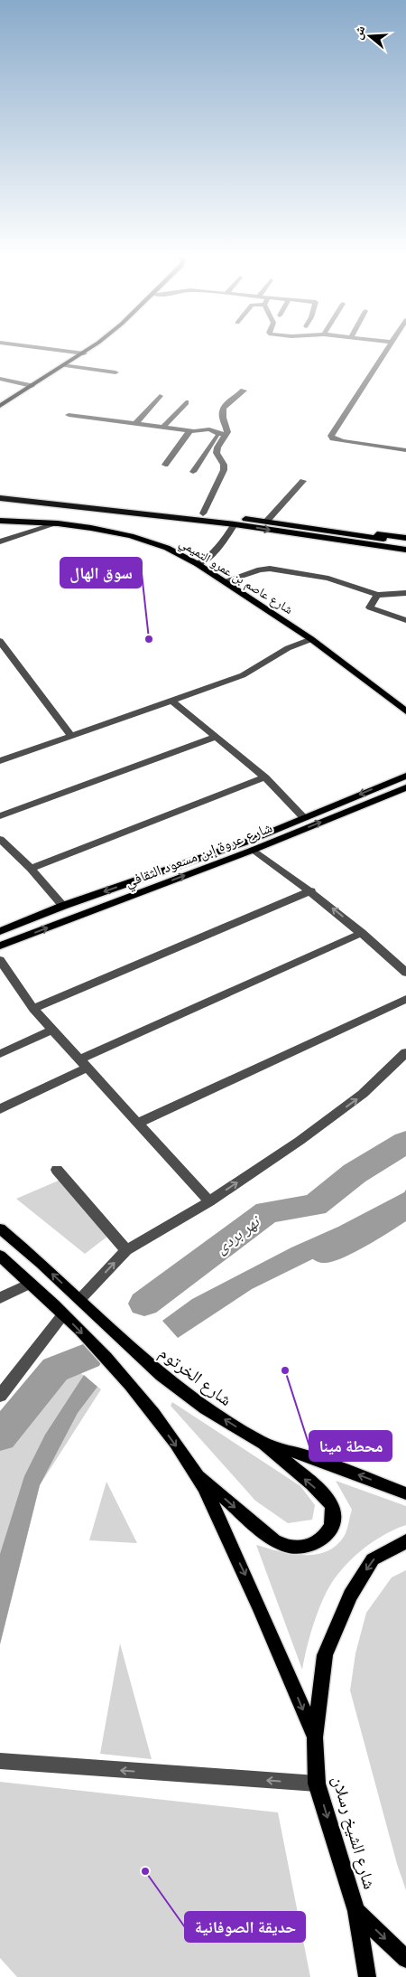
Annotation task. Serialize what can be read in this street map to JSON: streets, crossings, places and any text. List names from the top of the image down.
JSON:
{
  "streets": {
    "main road": [
      "شارع عاصم بن عمرو التميمي",
      "شارع عروة إبن مسعود الثقافي",
      "شارع الخرتوم",
      "شارع الشيخ رسلان"
    ]
  },
  "one_way": ["شارع الشيخ رسلان"],
  "water": ["نهر بردى"],
  "places": ["سوق الهال", "محطة مينا", "حديقة الصوفانية"],
  "north": "left"
}
